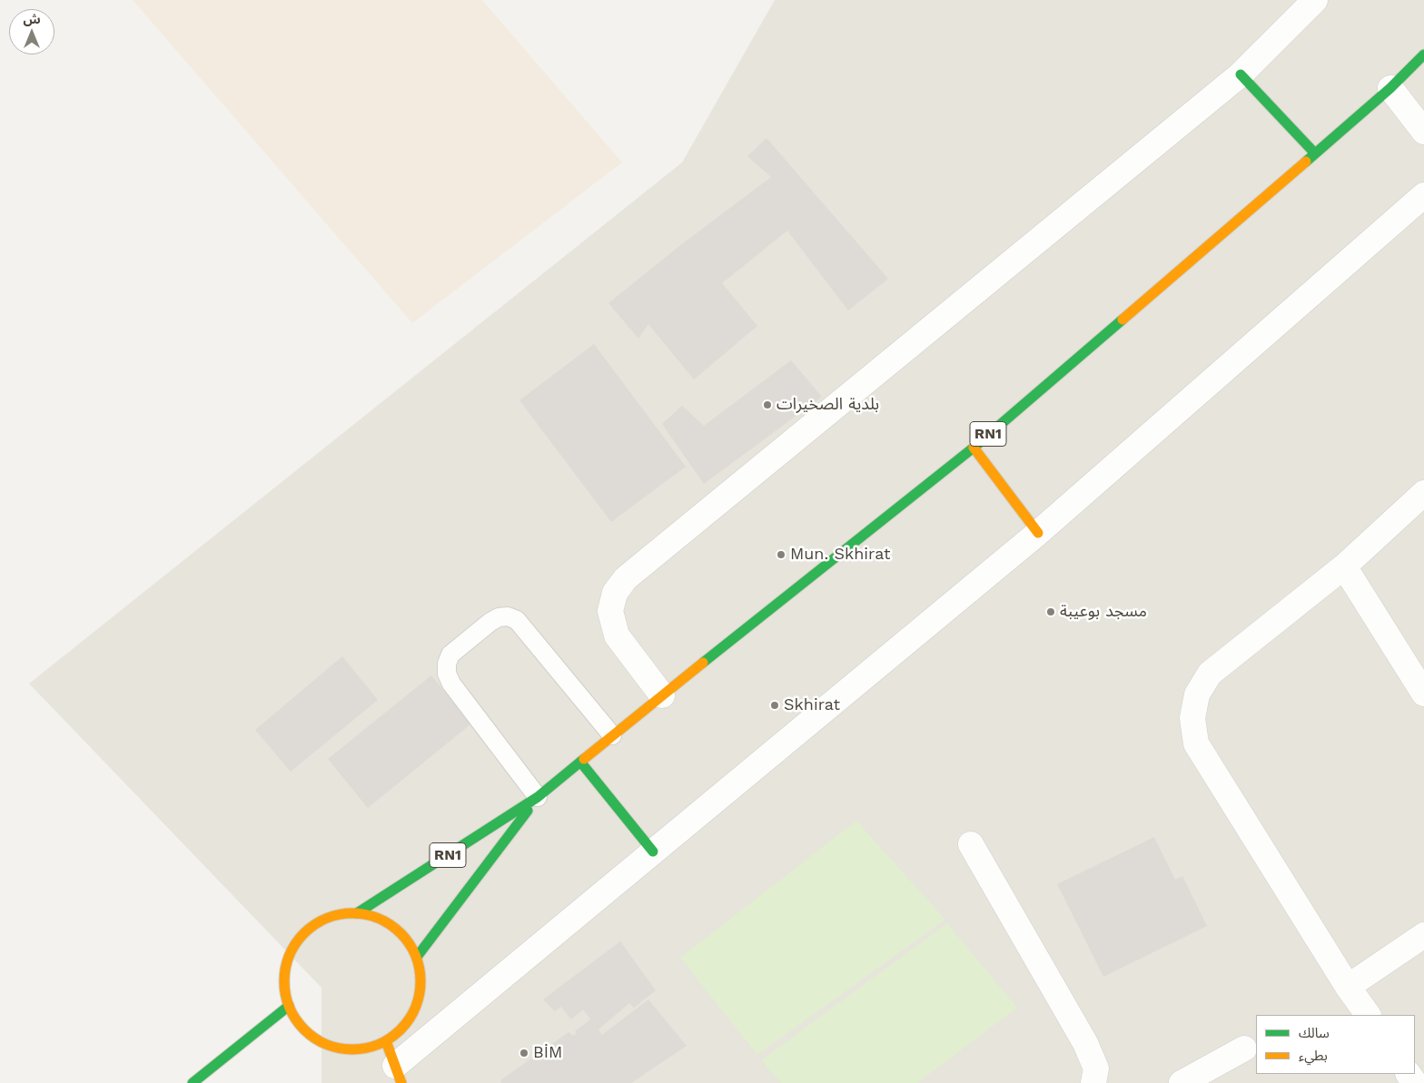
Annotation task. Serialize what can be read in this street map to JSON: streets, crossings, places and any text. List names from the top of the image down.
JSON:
{
  "streets": {
    "main road": ["RN1"]
  },
  "places": [
    "بلدية الصخيرات",
    "Mun. Skhirat",
    "مسجد بوعيبة",
    "Skhirat",
    "BİM"
  ],
  "legend": ["سالك", "بطيء"],
  "north": "top"
}
